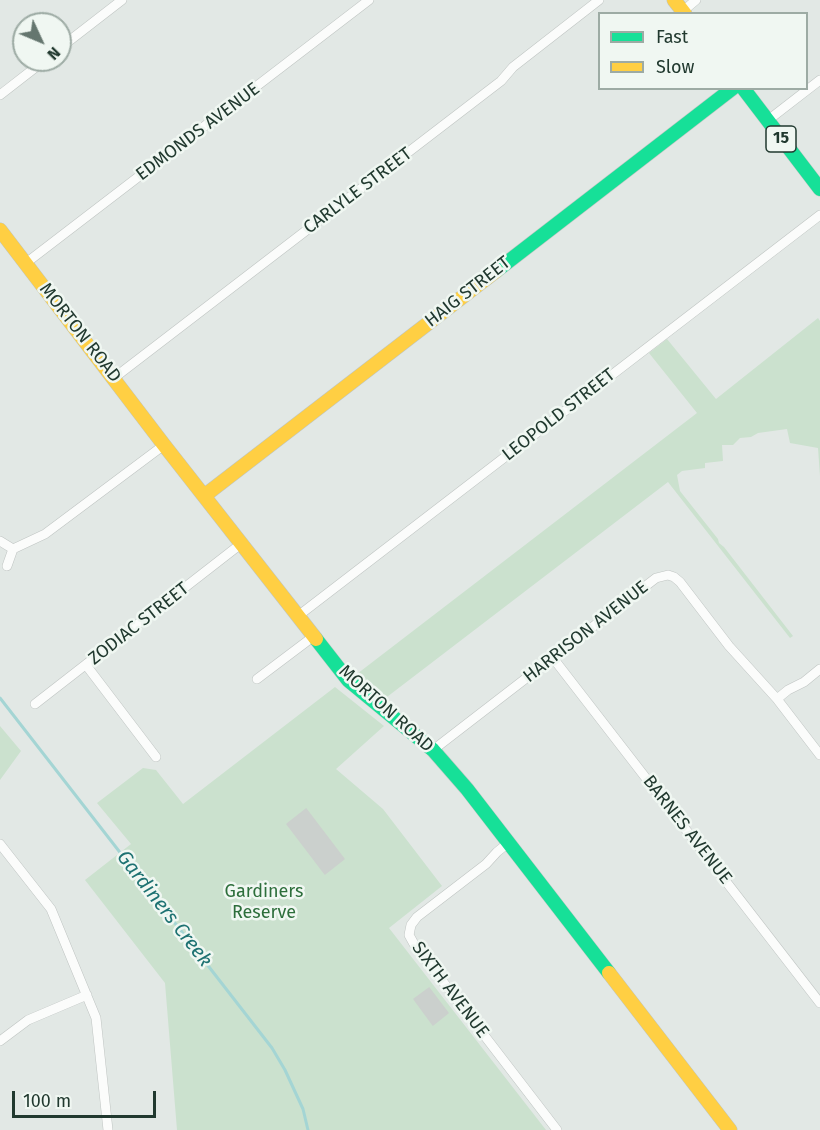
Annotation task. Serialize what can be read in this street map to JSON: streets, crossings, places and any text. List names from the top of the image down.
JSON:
{
  "streets": {
    "main road": ["15", "HAIG STREET", "MORTON ROAD"],
    "street": [
      "EDMONDS AVENUE",
      "CARLYLE STREET",
      "LEOPOLD STREET",
      "ZODIAC STREET",
      "HARRISON AVENUE",
      "BARNES AVENUE",
      "SIXTH AVENUE"
    ]
  },
  "crossings": [
    ["EDMONDS AVENUE", "MORTON ROAD"],
    ["CARLYLE STREET", "MORTON ROAD"],
    ["HAIG STREET", "MORTON ROAD"],
    ["MORTON ROAD", "LEOPOLD STREET"],
    ["MORTON ROAD", "ZODIAC STREET"],
    ["MORTON ROAD", "HARRISON AVENUE"],
    ["MORTON ROAD", "SIXTH AVENUE"],
    ["HARRISON AVENUE", "BARNES AVENUE"]
  ],
  "water": ["Gardiners Creek"],
  "parks": ["Gardiners Reserve"],
  "legend": ["Fast", "Slow"],
  "scale_bar": "100 m",
  "north": "bottom right"
}
